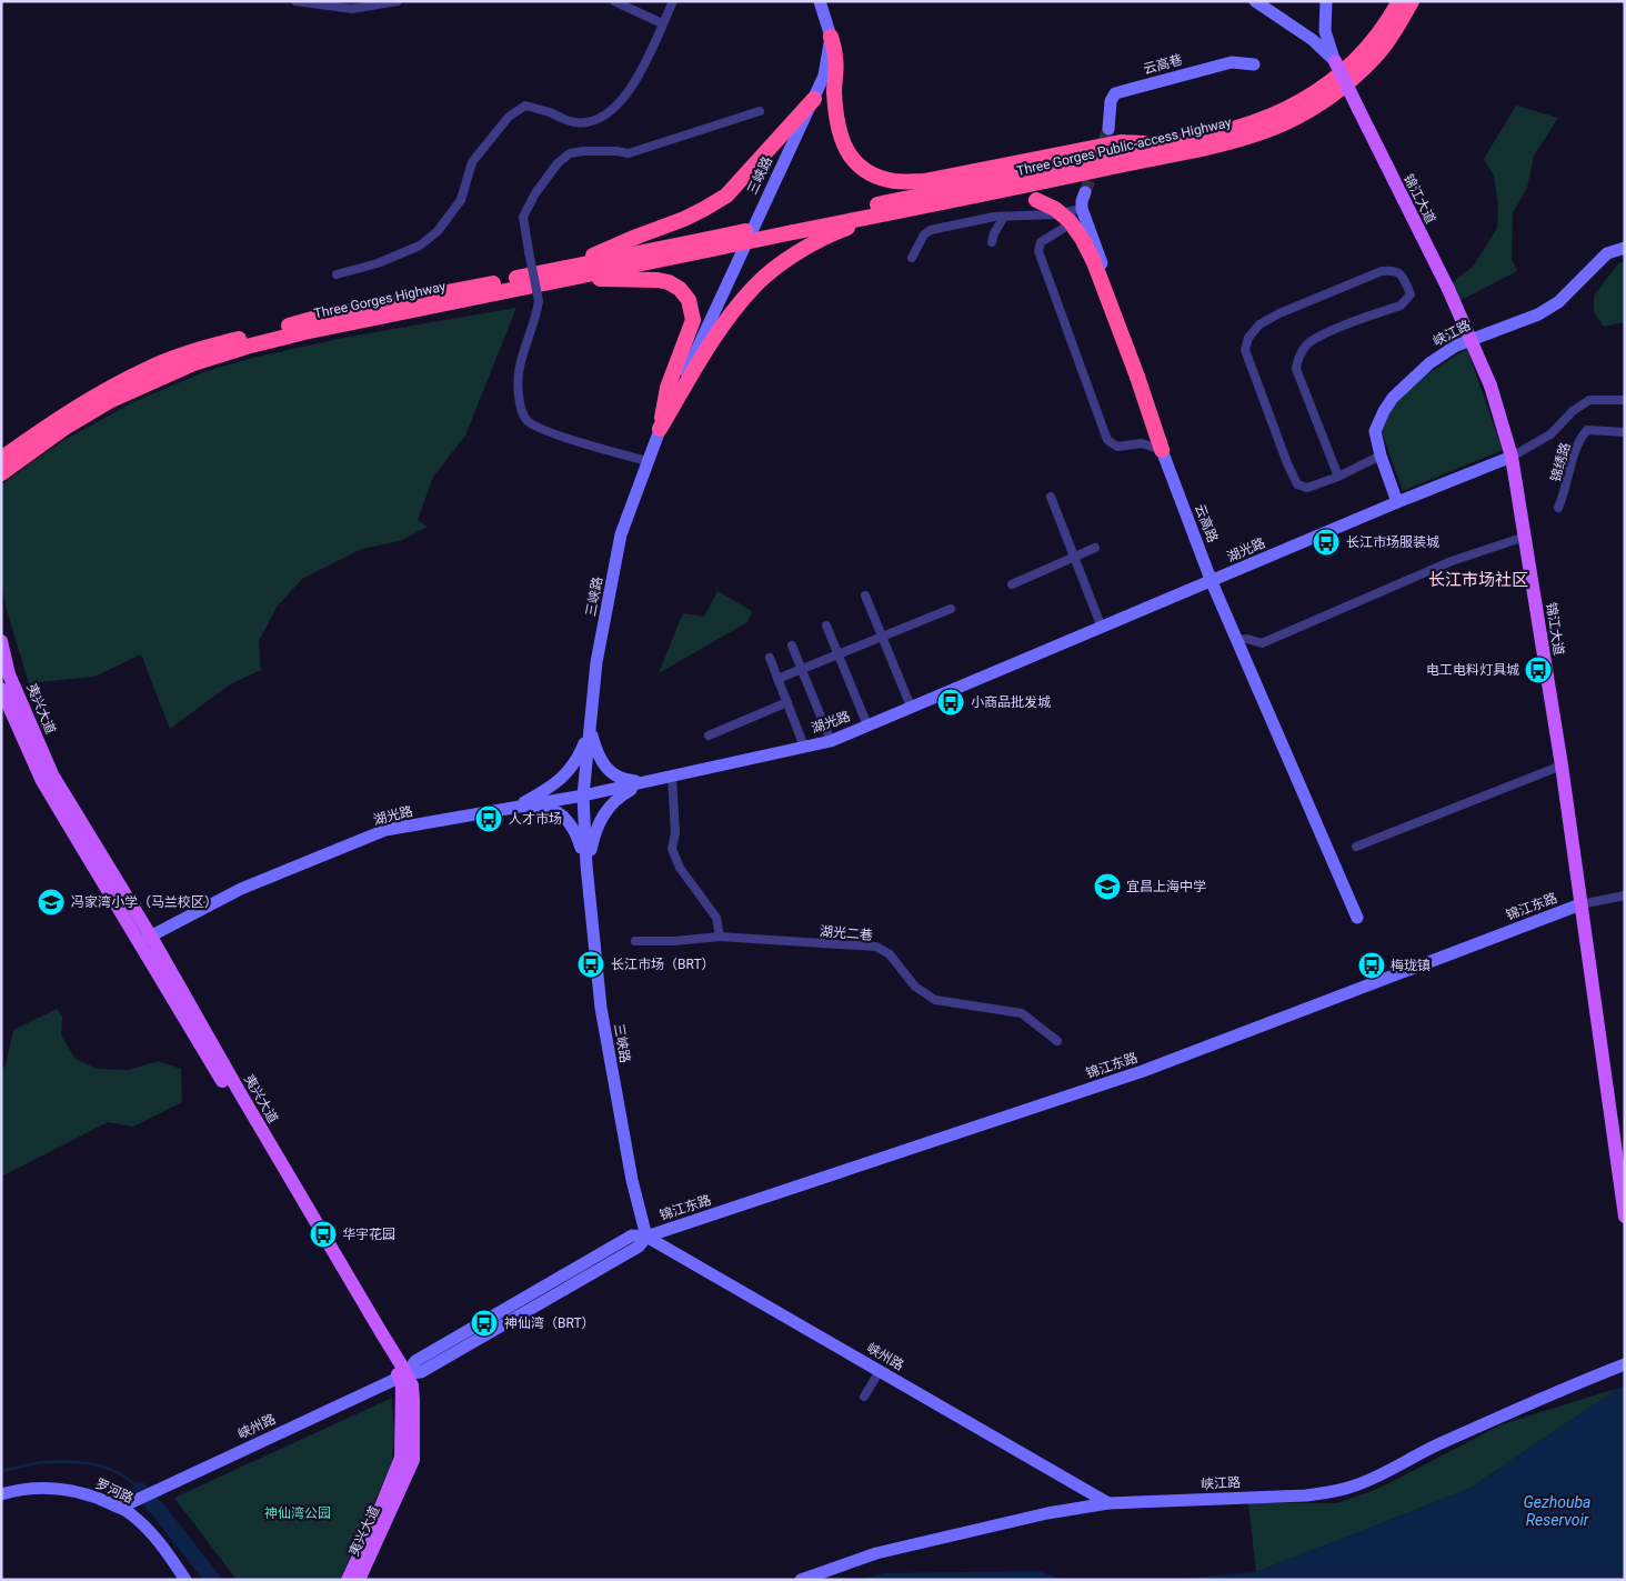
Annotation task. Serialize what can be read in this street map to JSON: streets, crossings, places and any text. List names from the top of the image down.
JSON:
{
  "streets": {
    "highway": ["Three Gorges Public-access Highway", "Three Gorges Highway"],
    "main road": [
      "云高巷",
      "三峡路",
      "锦江大道",
      "峡江路",
      "云高路",
      "湖光路",
      "夷兴大道",
      "锦江东路",
      "峡州路",
      "罗河路"
    ],
    "street": ["锦绣路", "湖光二巷"]
  },
  "crossings": [
    ["Three Gorges Public-access Highway", "Three Gorges Highway"],
    ["三峡路", "湖光路"],
    ["三峡路", "锦江东路"],
    ["三峡路", "峡州路"],
    ["锦江大道", "湖光路"],
    ["锦江大道", "锦江东路"],
    ["峡江路", "湖光路"],
    ["峡江路", "峡州路"],
    ["云高路", "湖光路"],
    ["湖光路", "夷兴大道"],
    ["夷兴大道", "峡州路"],
    ["锦江东路", "峡州路"],
    ["峡州路", "罗河路"]
  ],
  "districts": ["长江市场社区"],
  "water": ["Gezhouba Reservoir"],
  "parks": ["神仙湾公园"],
  "places": {
    "bus stop": [
      "长江市场服装城",
      "电工电料灯具城",
      "小商品批发城",
      "人才市场",
      "长江市场（BRT）",
      "梅珑镇",
      "华宇花园",
      "神仙湾（BRT）"
    ],
    "school or university": ["宜昌上海中学", "冯家湾小学（马兰校区）"]
  }
}
